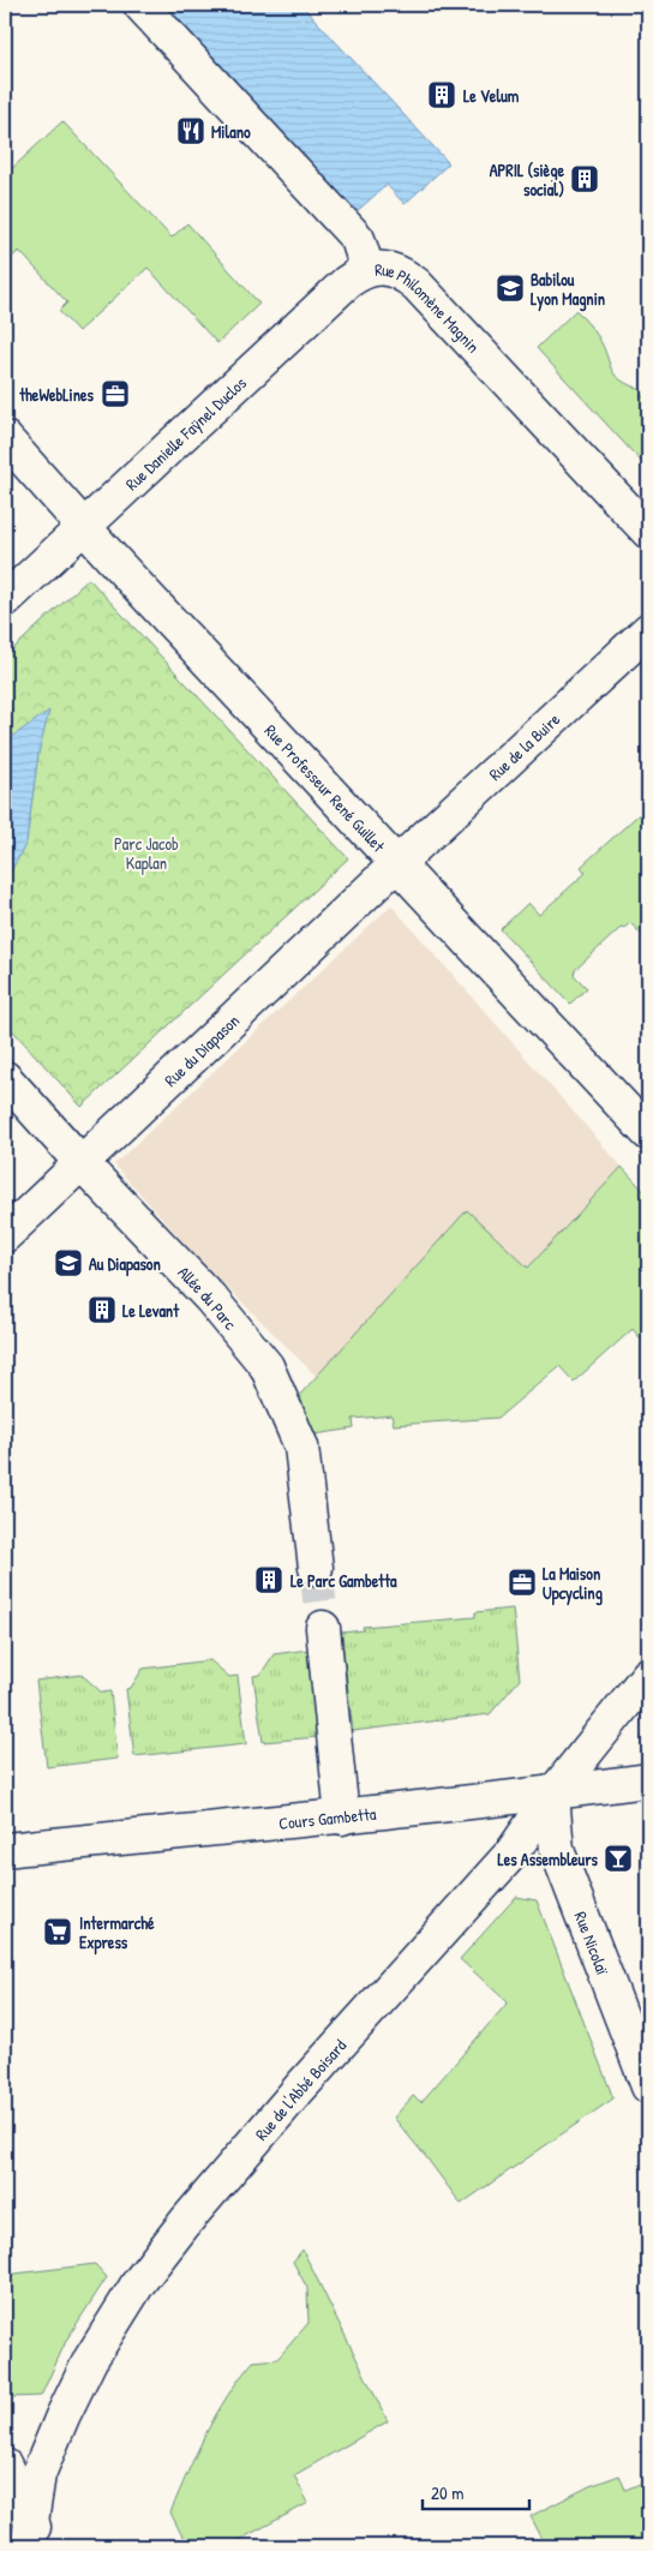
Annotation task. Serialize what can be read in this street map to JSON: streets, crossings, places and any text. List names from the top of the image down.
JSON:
{
  "streets": {
    "street": [
      "Rue Philomène Magnin",
      "Rue Danielle Faÿnel Duclos",
      "Rue de la Buire",
      "Rue Professeur René Guillet",
      "Rue du Diapason",
      "Allée du Parc",
      "Cours Gambetta",
      "Rue Nicolaï",
      "Rue de l'Abbé Boisard"
    ]
  },
  "crossings": [
    ["Rue Philomène Magnin", "Rue Danielle Faÿnel Duclos"],
    ["Rue Danielle Faÿnel Duclos", "Rue Professeur René Guillet"],
    ["Rue de la Buire", "Rue Professeur René Guillet"],
    ["Rue de la Buire", "Rue du Diapason"],
    ["Rue Professeur René Guillet", "Rue du Diapason"],
    ["Rue du Diapason", "Allée du Parc"],
    ["Cours Gambetta", "Rue Nicolaï"],
    ["Cours Gambetta", "Rue de l'Abbé Boisard"],
    ["Rue Nicolaï", "Rue de l'Abbé Boisard"]
  ],
  "parks": ["Parc Jacob Kaplan"],
  "places": {
    "building": [
      "Le Velum",
      "APRIL (siège social)",
      "Le Levant",
      "Le Parc Gambetta"
    ],
    "restaurant": ["Milano"],
    "school or university": ["Babilou Lyon Magnin", "Au Diapason"],
    "office": ["theWebLines", "La Maison Upcycling"],
    "bar": ["Les Assembleurs"],
    "supermarket": ["Intermarché Express"]
  },
  "scale_bar": "20 m"
}
